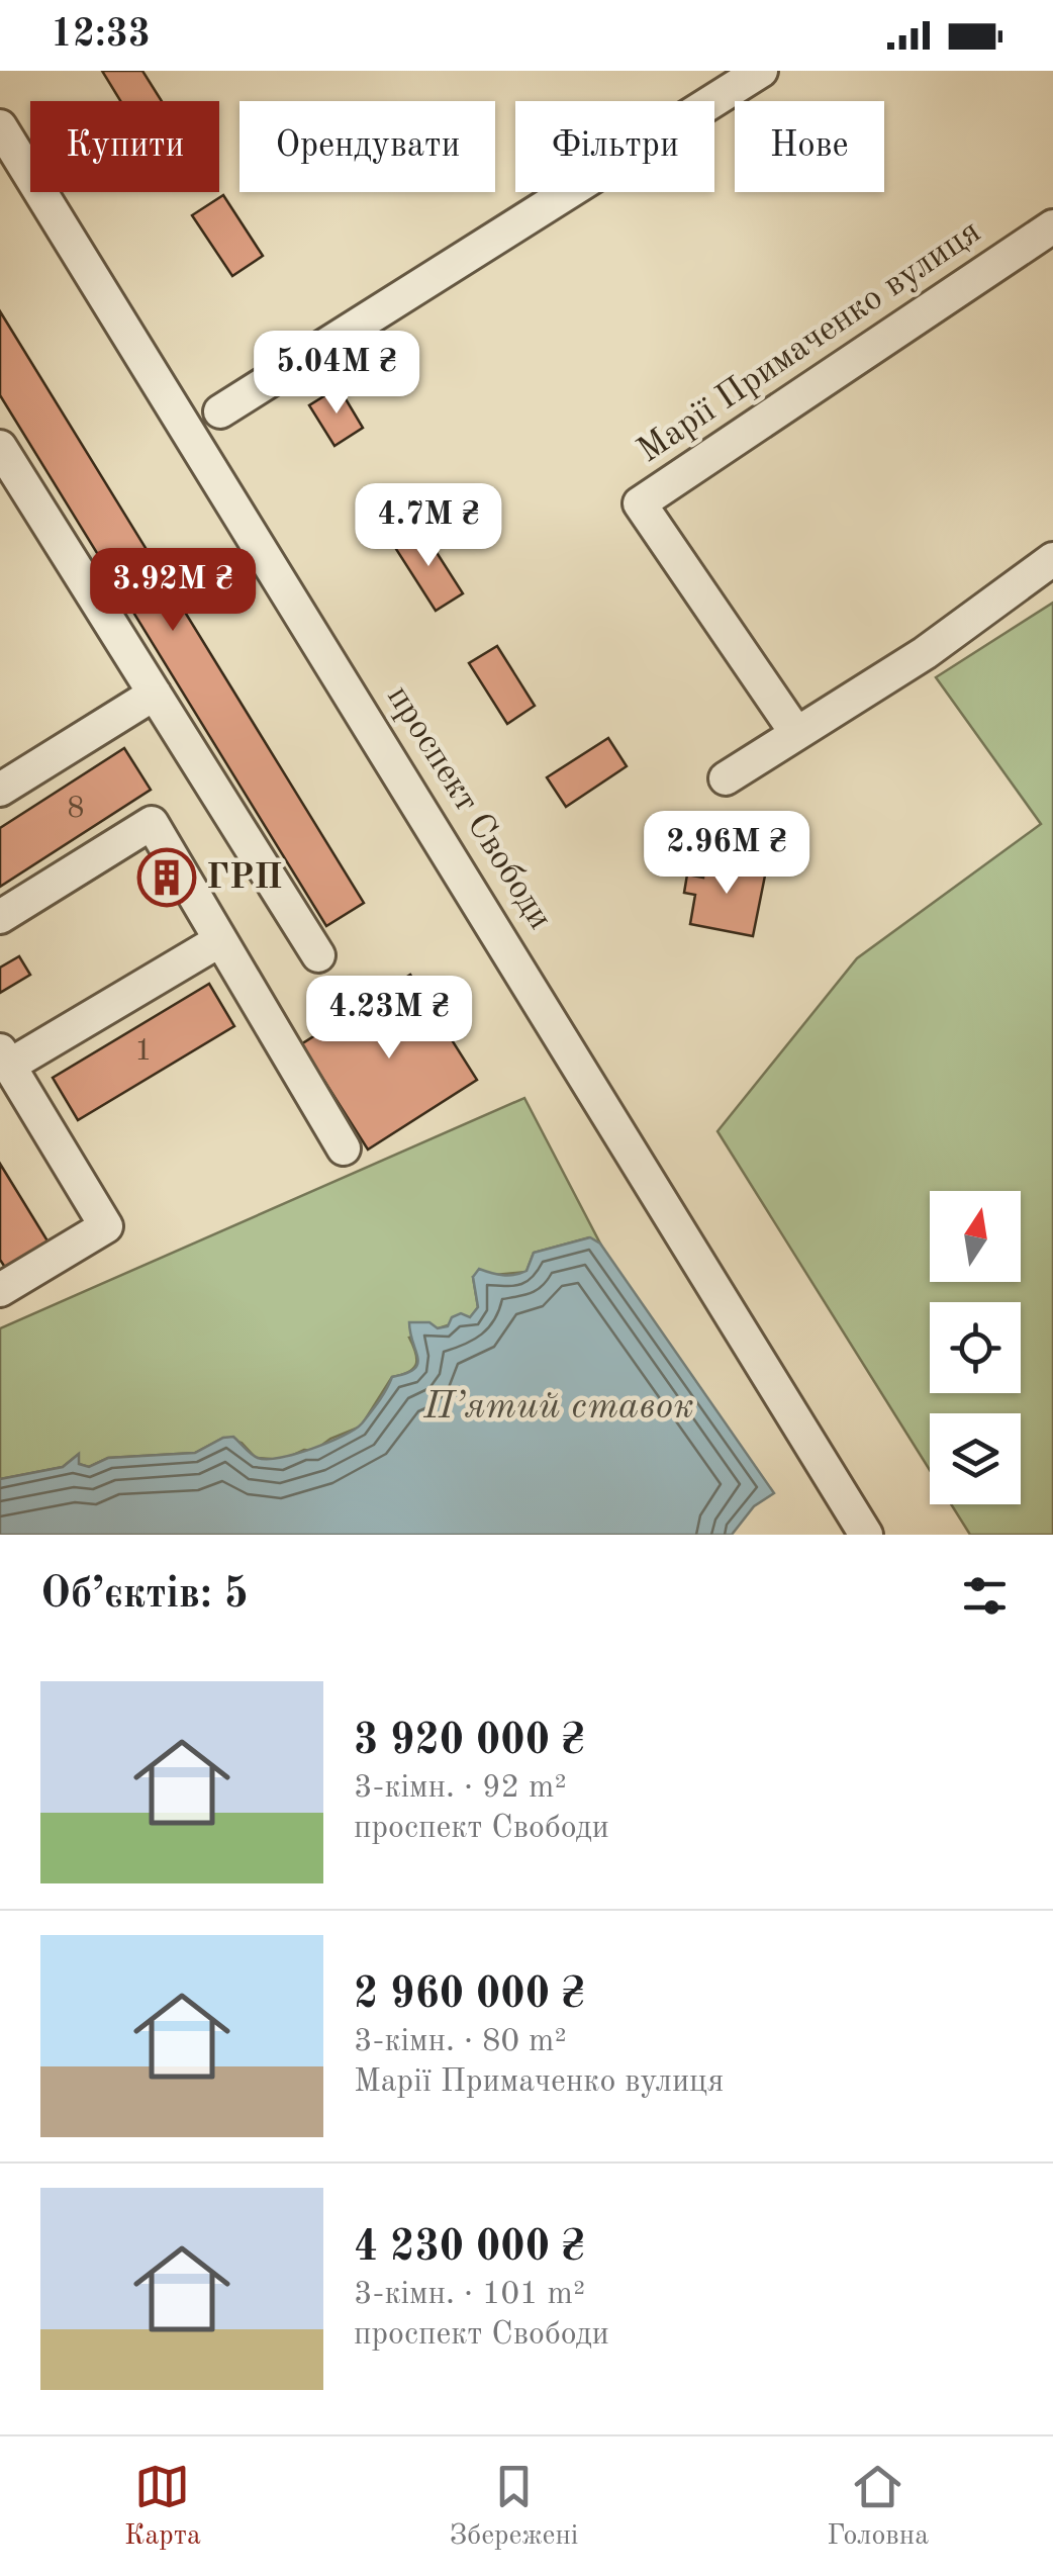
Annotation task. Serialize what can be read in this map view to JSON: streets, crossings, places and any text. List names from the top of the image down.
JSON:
{
  "streets": {
    "street": ["Марії Примаченко вулиця", "проспект Свободи"]
  },
  "water": ["П’ятий ставок"],
  "places": {
    "building": ["ГРП"]
  },
  "house_numbers": ["8", "1"],
  "north": "top",
  "page": {
    "status": "12:33",
    "chip": [
      "Купити",
      "Орендувати",
      "Фільтри",
      "Нове"
    ],
    "price": [
      "5.04M ₴",
      "4.7M ₴",
      "3.92M ₴",
      "2.96M ₴",
      "4.23M ₴"
    ],
    "heading": "Об’єктів: 5",
    "list": [
      {
        "name": "3 920 000 ₴",
        "note": "3-кімн. · 92 m² · проспект Свободи"
      },
      {
        "name": "2 960 000 ₴",
        "note": "3-кімн. · 80 m² · Марії Примаченко вулиця"
      },
      {
        "name": "4 230 000 ₴",
        "note": "3-кімн. · 101 m² · проспект Свободи"
      }
    ],
    "tabs": ["Карта", "Збережені", "Головна"]
  }
}
